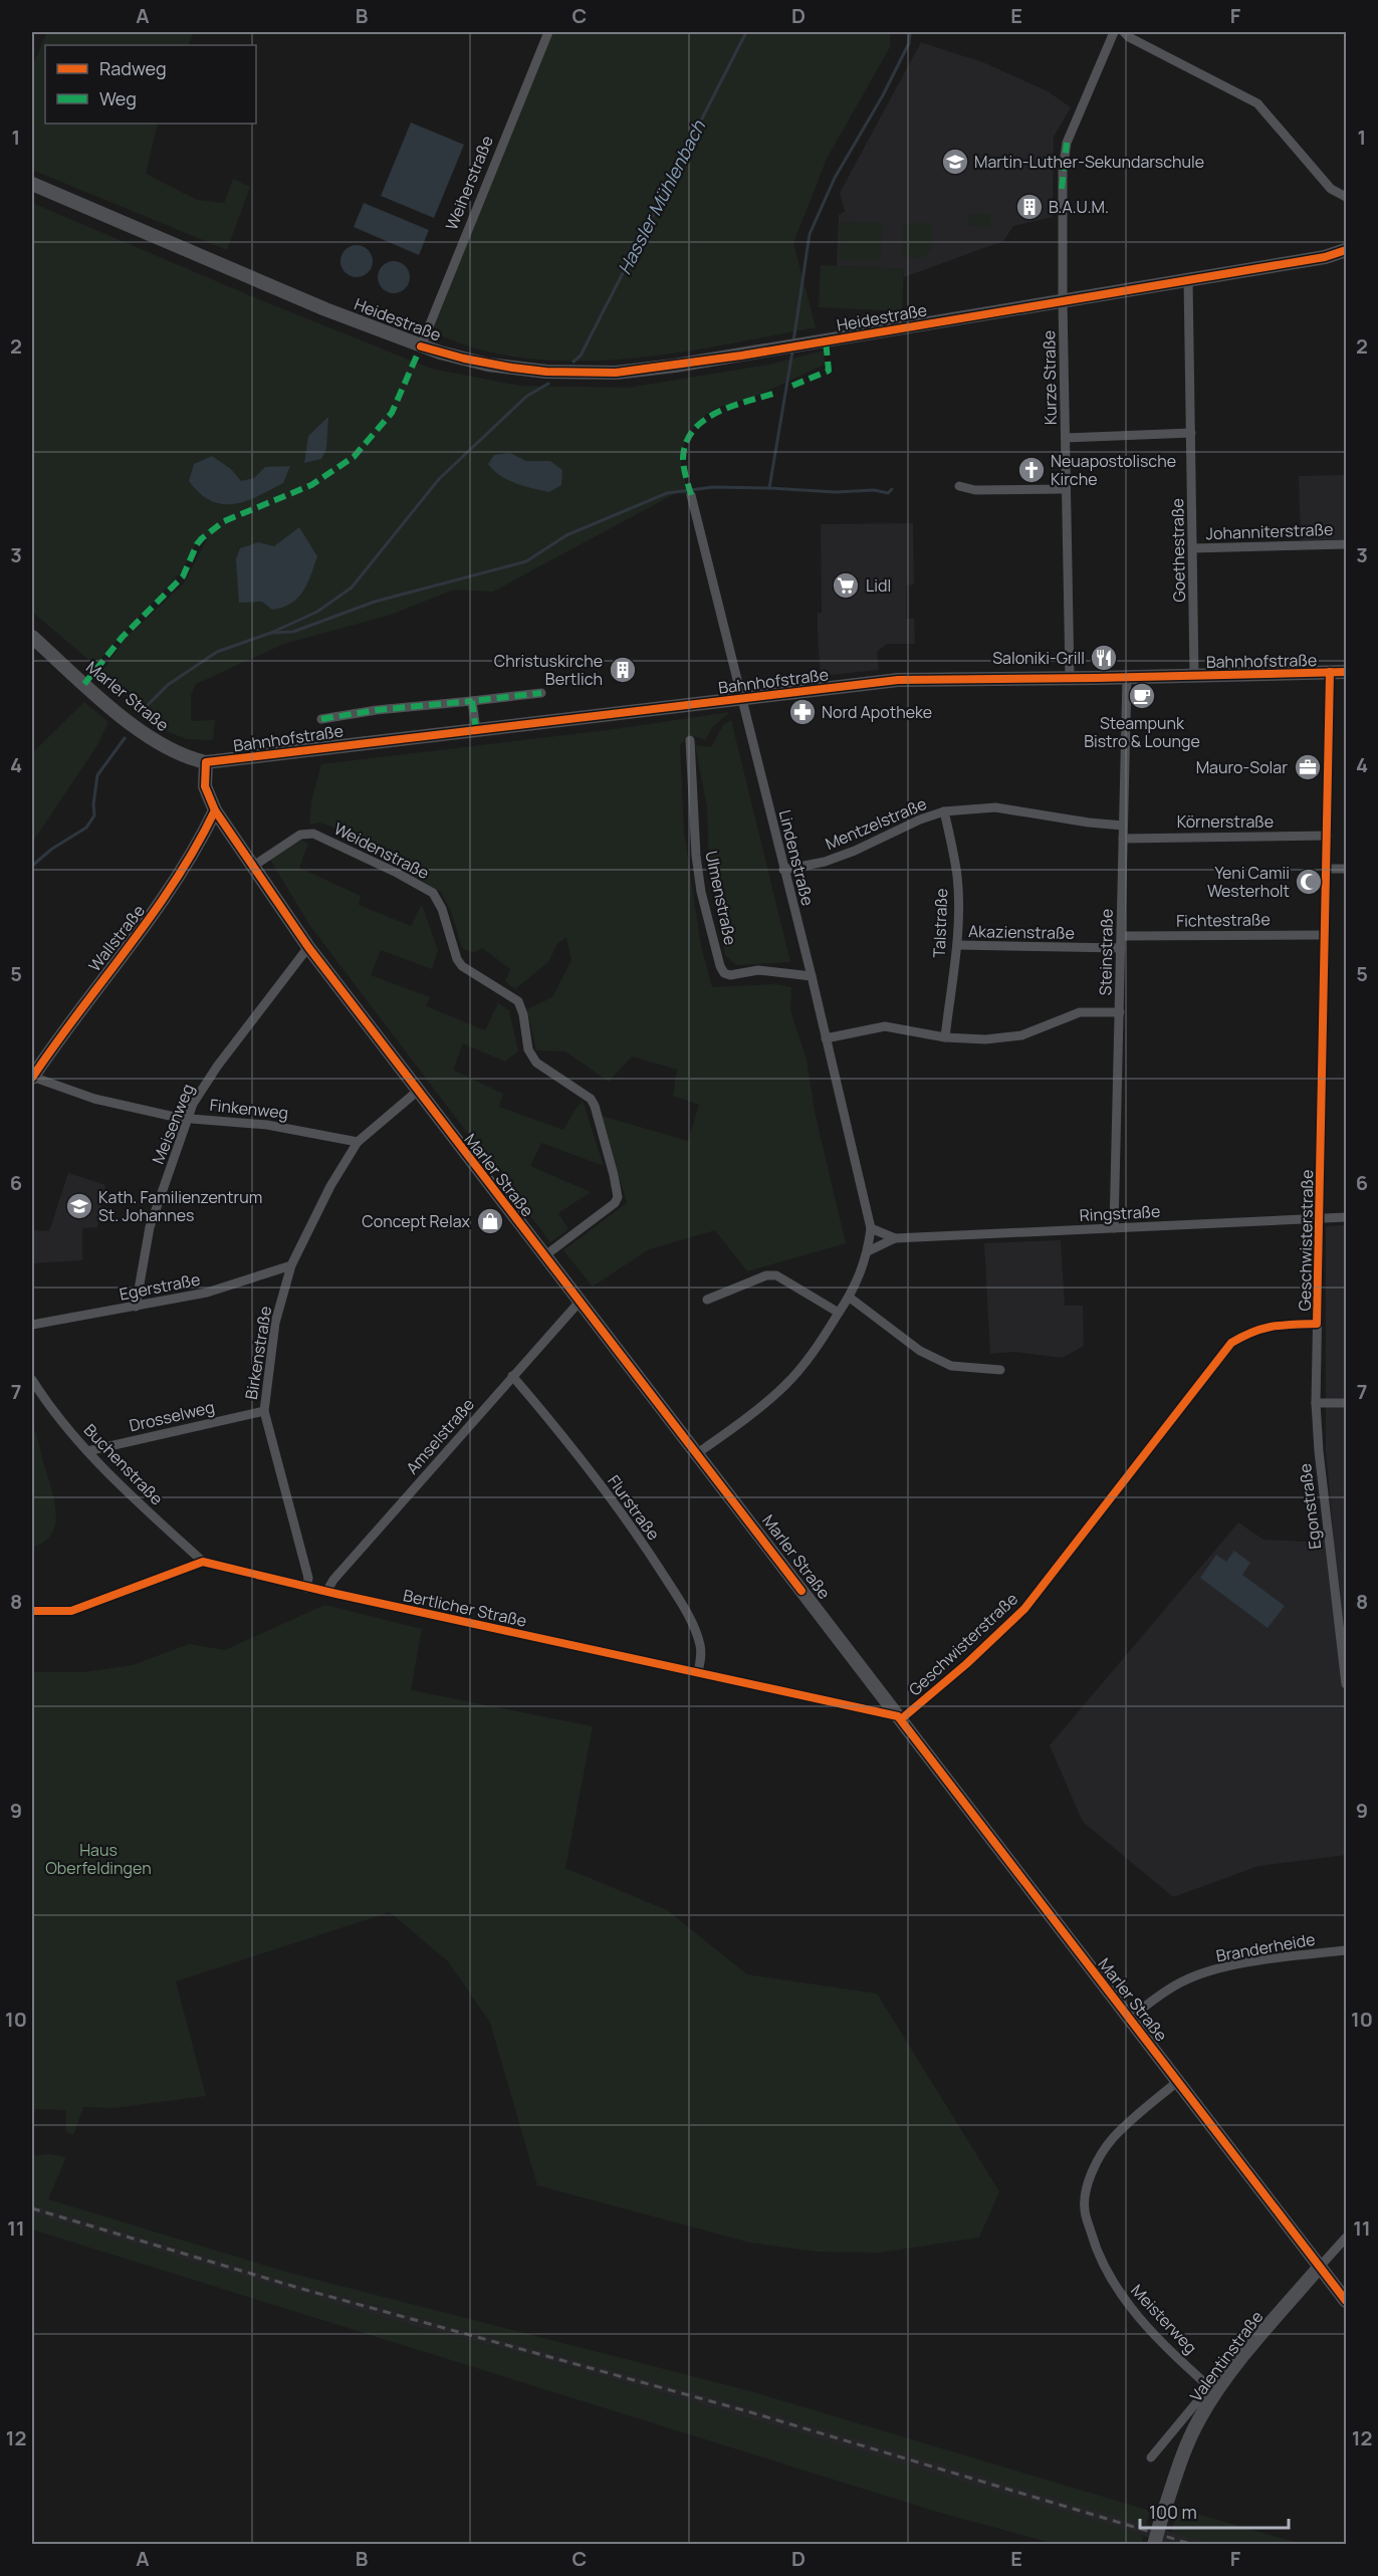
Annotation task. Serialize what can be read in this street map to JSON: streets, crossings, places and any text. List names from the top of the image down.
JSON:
{
  "streets": {
    "main road": [
      "Heidestraße",
      "Bahnhofstraße",
      "Marler Straße",
      "Wallstraße",
      "Valentinstraße"
    ],
    "street": [
      "Weiherstraße",
      "Kurze Straße",
      "Johanniterstraße",
      "Goethestraße",
      "Körnerstraße",
      "Mentzelstraße",
      "Weidenstraße",
      "Lindenstraße",
      "Ulmenstraße",
      "Fichtestraße",
      "Talstraße",
      "Akazienstraße",
      "Steinstraße",
      "Finkenweg",
      "Meisenweg",
      "Ringstraße",
      "Geschwisterstraße",
      "Egerstraße",
      "Birkenstraße",
      "Drosselweg",
      "Amselstraße",
      "Buchenstraße",
      "Egonstraße",
      "Flurstraße",
      "Bertlicher Straße",
      "Branderheide",
      "Meisterweg"
    ]
  },
  "crossings": [
    ["Weiherstraße", "Heidestraße"],
    ["Heidestraße", "Kurze Straße"],
    ["Heidestraße", "Goethestraße"],
    ["Kurze Straße", "Bahnhofstraße"],
    ["Johanniterstraße", "Goethestraße"],
    ["Goethestraße", "Bahnhofstraße"],
    ["Bahnhofstraße", "Marler Straße"],
    ["Bahnhofstraße", "Lindenstraße"],
    ["Bahnhofstraße", "Steinstraße"],
    ["Bahnhofstraße", "Geschwisterstraße"],
    ["Marler Straße", "Weidenstraße"],
    ["Marler Straße", "Wallstraße"],
    ["Marler Straße", "Meisenweg"],
    ["Marler Straße", "Geschwisterstraße"],
    ["Marler Straße", "Birkenstraße"],
    ["Marler Straße", "Amselstraße"],
    ["Marler Straße", "Bertlicher Straße"],
    ["Marler Straße", "Branderheide"],
    ["Marler Straße", "Meisterweg"],
    ["Marler Straße", "Valentinstraße"],
    ["Körnerstraße", "Steinstraße"],
    ["Körnerstraße", "Geschwisterstraße"],
    ["Mentzelstraße", "Lindenstraße"],
    ["Mentzelstraße", "Talstraße"],
    ["Mentzelstraße", "Steinstraße"],
    ["Lindenstraße", "Ulmenstraße"],
    ["Lindenstraße", "Ringstraße"],
    ["Fichtestraße", "Steinstraße"],
    ["Fichtestraße", "Geschwisterstraße"],
    ["Talstraße", "Akazienstraße"],
    ["Akazienstraße", "Steinstraße"],
    ["Wallstraße", "Finkenweg"],
    ["Steinstraße", "Ringstraße"],
    ["Finkenweg", "Meisenweg"],
    ["Finkenweg", "Birkenstraße"],
    ["Meisenweg", "Egerstraße"],
    ["Ringstraße", "Geschwisterstraße"],
    ["Geschwisterstraße", "Egonstraße"],
    ["Geschwisterstraße", "Bertlicher Straße"],
    ["Egerstraße", "Birkenstraße"],
    ["Birkenstraße", "Drosselweg"],
    ["Birkenstraße", "Bertlicher Straße"],
    ["Drosselweg", "Buchenstraße"],
    ["Amselstraße", "Flurstraße"],
    ["Amselstraße", "Bertlicher Straße"],
    ["Buchenstraße", "Bertlicher Straße"],
    ["Flurstraße", "Bertlicher Straße"],
    ["Meisterweg", "Valentinstraße"]
  ],
  "water": ["Hassler Mühlenbach"],
  "parks": ["Haus Oberfeldingen"],
  "places": {
    "school or university": ["Martin-Luther-Sekundarschule", "Kath. Familienzentrum St. Johannes"],
    "building": ["B.A.U.M.", "Christuskirche Bertlich"],
    "church": ["Neuapostolische Kirche"],
    "supermarket": ["Lidl"],
    "restaurant": ["Saloniki-Grill"],
    "cafe": ["Steampunk Bistro & Lounge"],
    "pharmacy": ["Nord Apotheke"],
    "office": ["Mauro-Solar"],
    "mosque": ["Yeni Camii Westerholt"],
    "shop": ["Concept Relax"]
  },
  "legend": ["Radweg", "Weg"],
  "scale_bar": "100 m",
  "grid": {
    "columns": [
      "A",
      "B",
      "C",
      "D",
      "E",
      "F"
    ],
    "rows": [
      "1",
      "2",
      "3",
      "4",
      "5",
      "6",
      "7",
      "8",
      "9",
      "10",
      "11",
      "12"
    ]
  }
}
